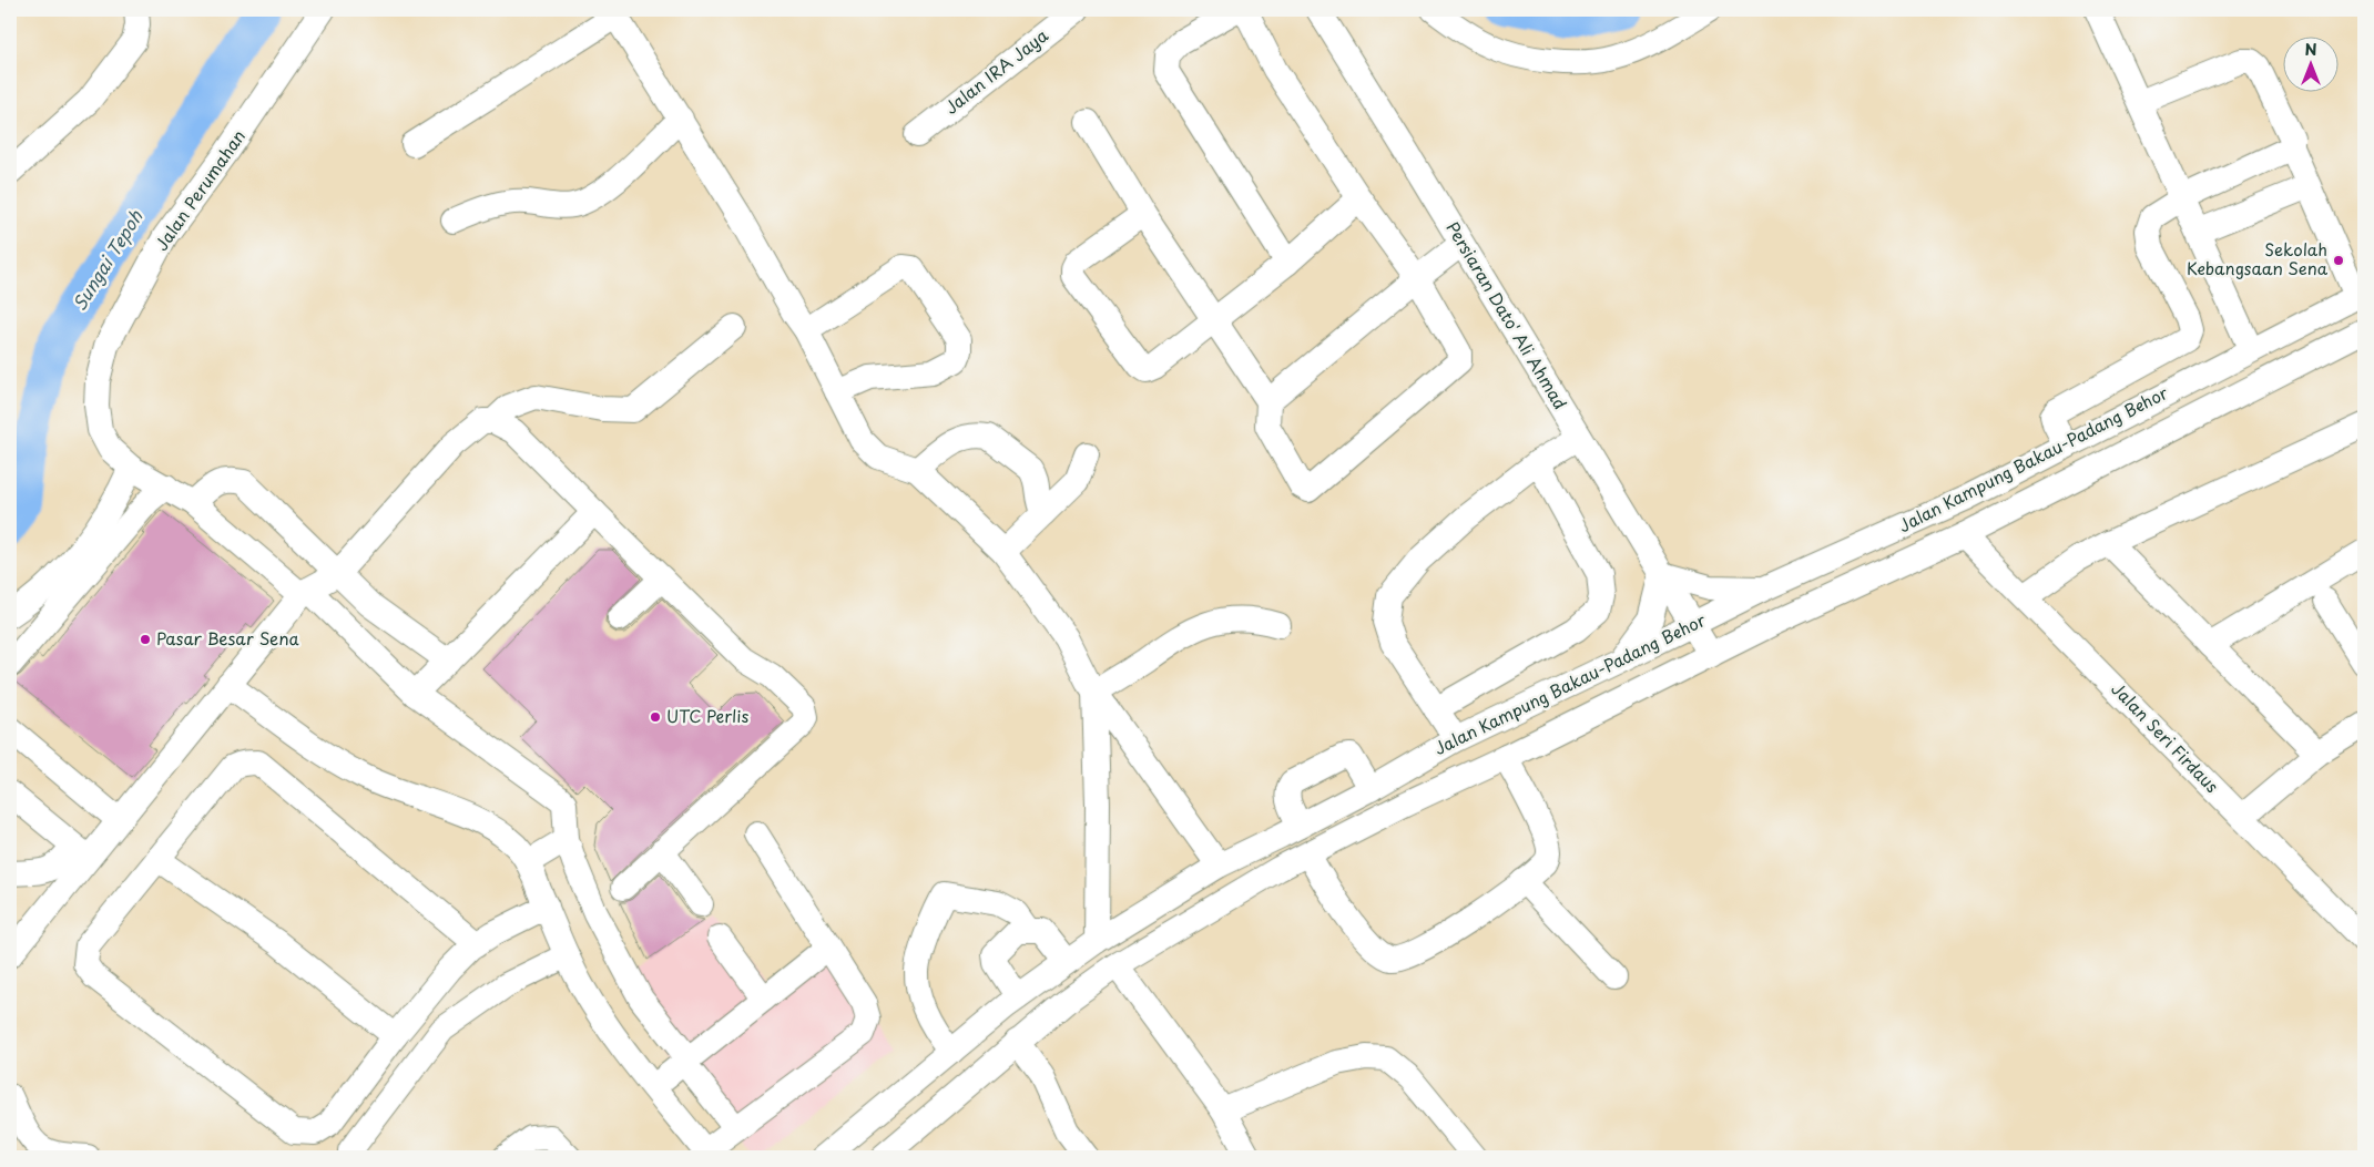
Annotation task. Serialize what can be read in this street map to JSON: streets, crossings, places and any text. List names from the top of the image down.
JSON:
{
  "streets": {
    "street": [
      "Jalan IRA Jaya",
      "Jalan Perumahan",
      "Persiaran Dato' Ali Ahmad",
      "Jalan Kampung Bakau-Padang Behor",
      "Jalan Seri Firdaus"
    ]
  },
  "crossings": [
    ["Persiaran Dato' Ali Ahmad", "Jalan Kampung Bakau-Padang Behor"],
    ["Jalan Kampung Bakau-Padang Behor", "Jalan Seri Firdaus"]
  ],
  "water": ["Sungai Tepoh"],
  "places": ["Sekolah Kebangsaan Sena", "Pasar Besar Sena", "UTC Perlis"],
  "north": "top"
}
